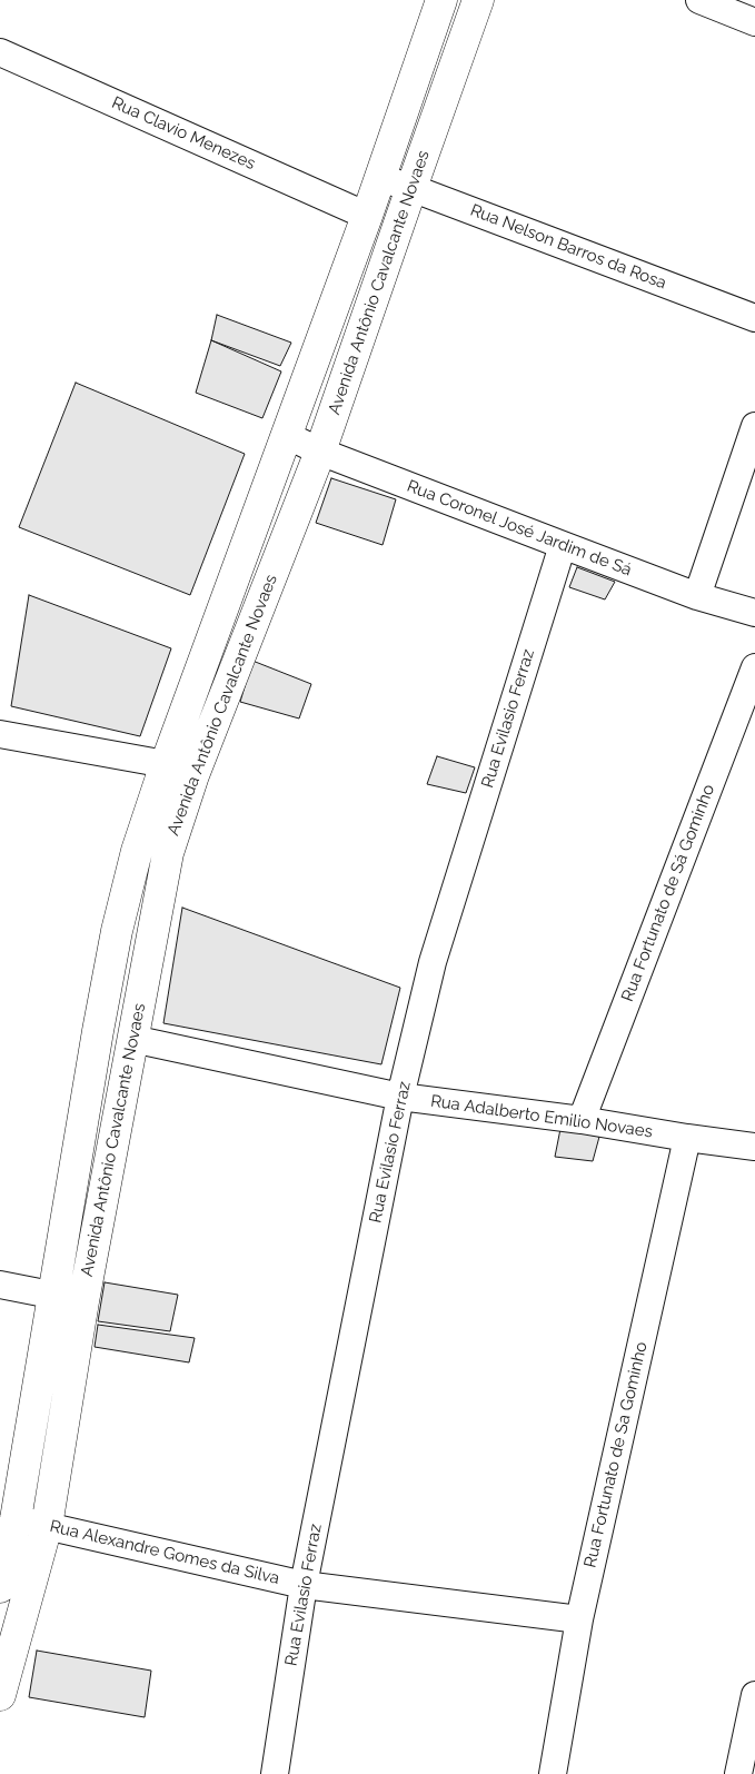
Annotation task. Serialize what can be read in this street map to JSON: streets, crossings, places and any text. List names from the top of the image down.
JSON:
{
  "streets": {
    "street": [
      "Rua Clavio Menezes",
      "Rua Nelson Barros da Rosa",
      "Avenida Antônio Cavalcante Novaes",
      "Rua Coronel José Jardim de Sá",
      "Rua Evilasio Ferraz",
      "Rua Fortunato de Sá Gominho",
      "Rua Adalberto Emilio Novaes",
      "Rua Fortunato de Sa Gominho",
      "Rua Alexandre Gomes da Silva"
    ]
  },
  "crossings": [
    ["Rua Nelson Barros da Rosa", "Avenida Antônio Cavalcante Novaes"],
    ["Avenida Antônio Cavalcante Novaes", "Rua Coronel José Jardim de Sá"],
    ["Avenida Antônio Cavalcante Novaes", "Rua Adalberto Emilio Novaes"],
    ["Avenida Antônio Cavalcante Novaes", "Rua Alexandre Gomes da Silva"],
    ["Rua Coronel José Jardim de Sá", "Rua Evilasio Ferraz"],
    ["Rua Evilasio Ferraz", "Rua Adalberto Emilio Novaes"],
    ["Rua Evilasio Ferraz", "Rua Alexandre Gomes da Silva"],
    ["Rua Fortunato de Sá Gominho", "Rua Adalberto Emilio Novaes"],
    ["Rua Adalberto Emilio Novaes", "Rua Fortunato de Sa Gominho"],
    ["Rua Fortunato de Sa Gominho", "Rua Alexandre Gomes da Silva"]
  ]
}
